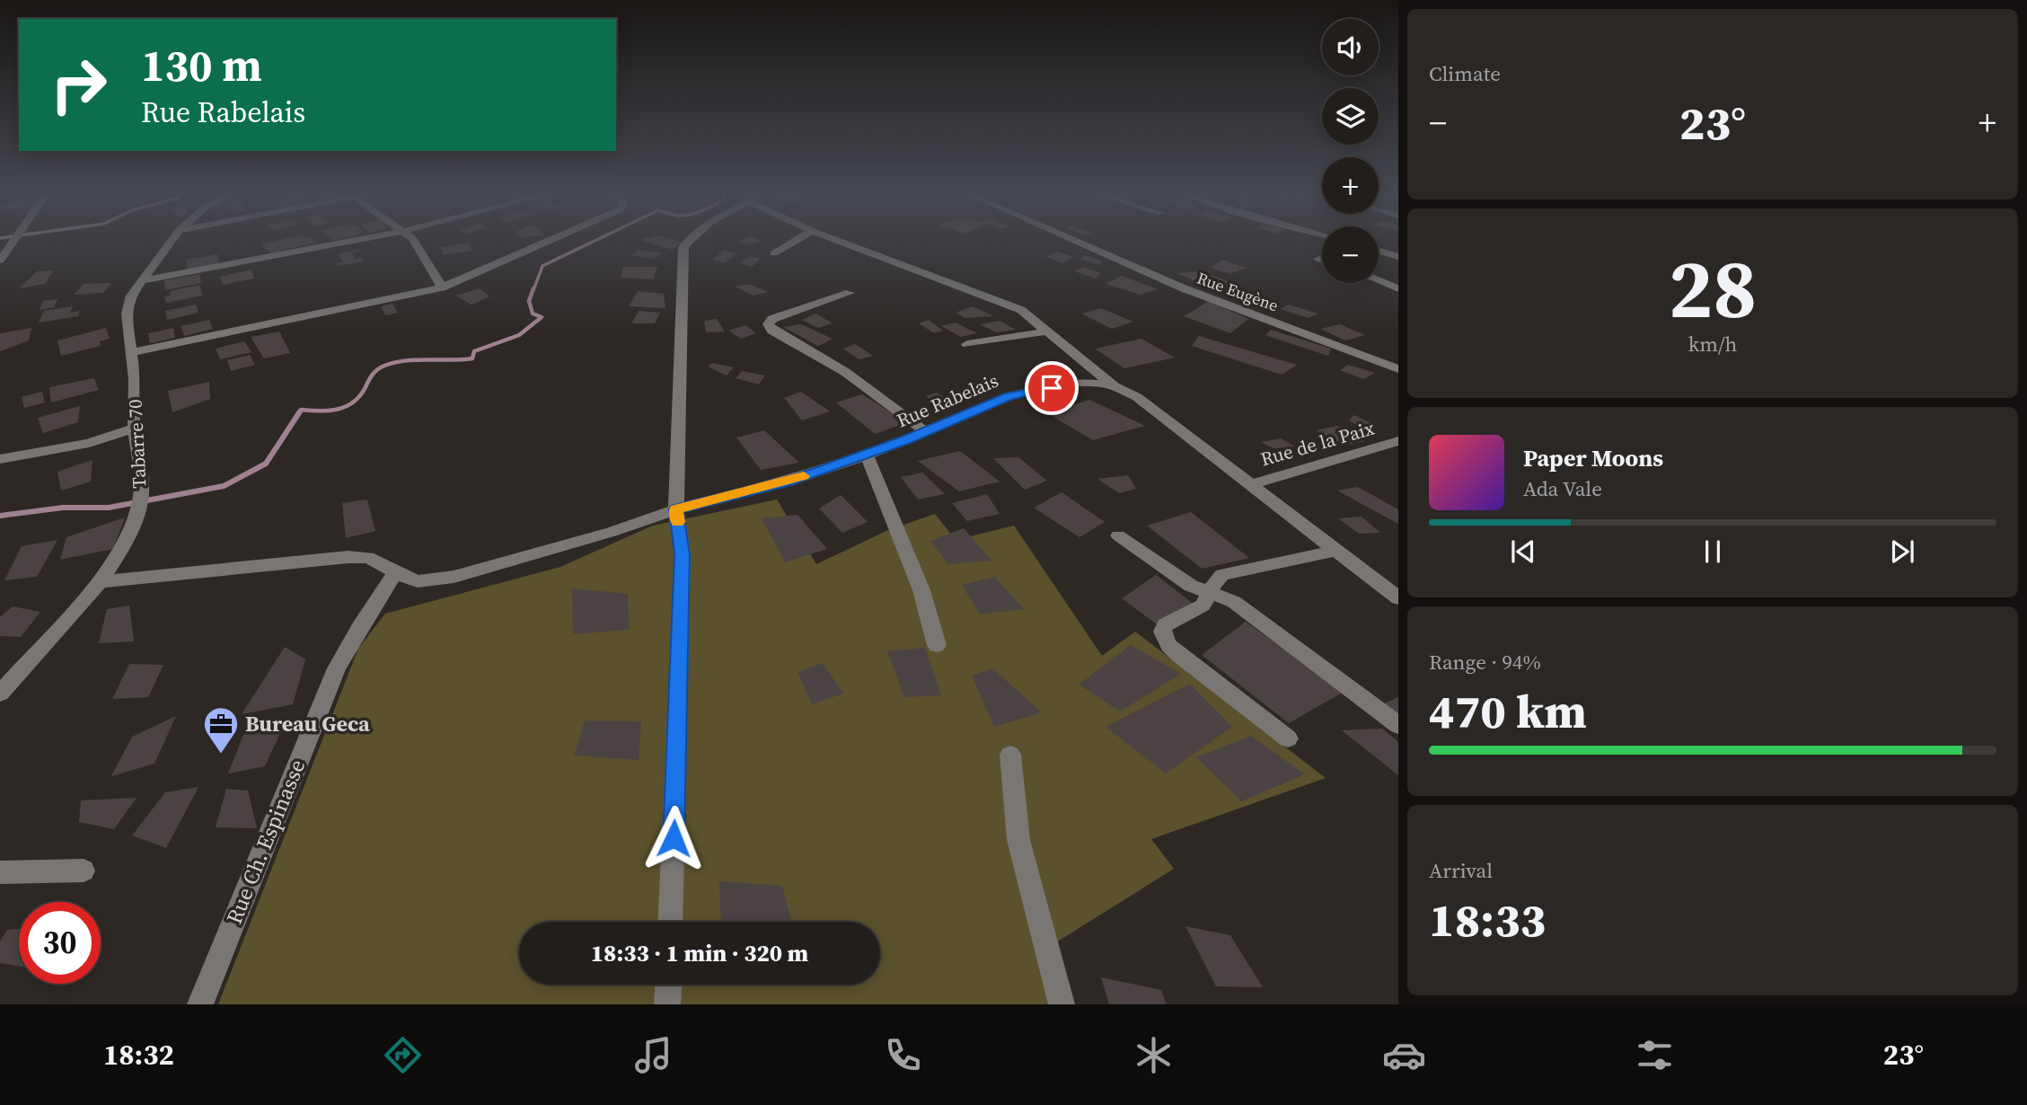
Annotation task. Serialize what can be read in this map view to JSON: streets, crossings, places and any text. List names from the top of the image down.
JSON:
{
  "streets": {
    "street": [
      "Rue Eugène",
      "Rue Rabelais",
      "Tabarre 70",
      "Rue de la Paix",
      "Rue Ch. Espinasse"
    ]
  },
  "crossings": [
    ["Rue Rabelais", "Rue de la Paix"]
  ],
  "places": {
    "office": ["Bureau Geca"]
  },
  "page": {
    "tile": [
      "Climate",
      ["28", "km/h"],
      ["Range · 94%", "470 km"],
      ["Arrival", "18:33"]
    ],
    "map_buttons": ["+", "−"],
    "turn": ["130 m", "Rue Rabelais"],
    "heat": ["−", "23°", "+"],
    "song": ["Paper Moons", "Ada Vale"],
    "limit": "30",
    "trip": "18:33 · 1 min · 320 m",
    "tabs": ["18:32", "23°"]
  }
}
